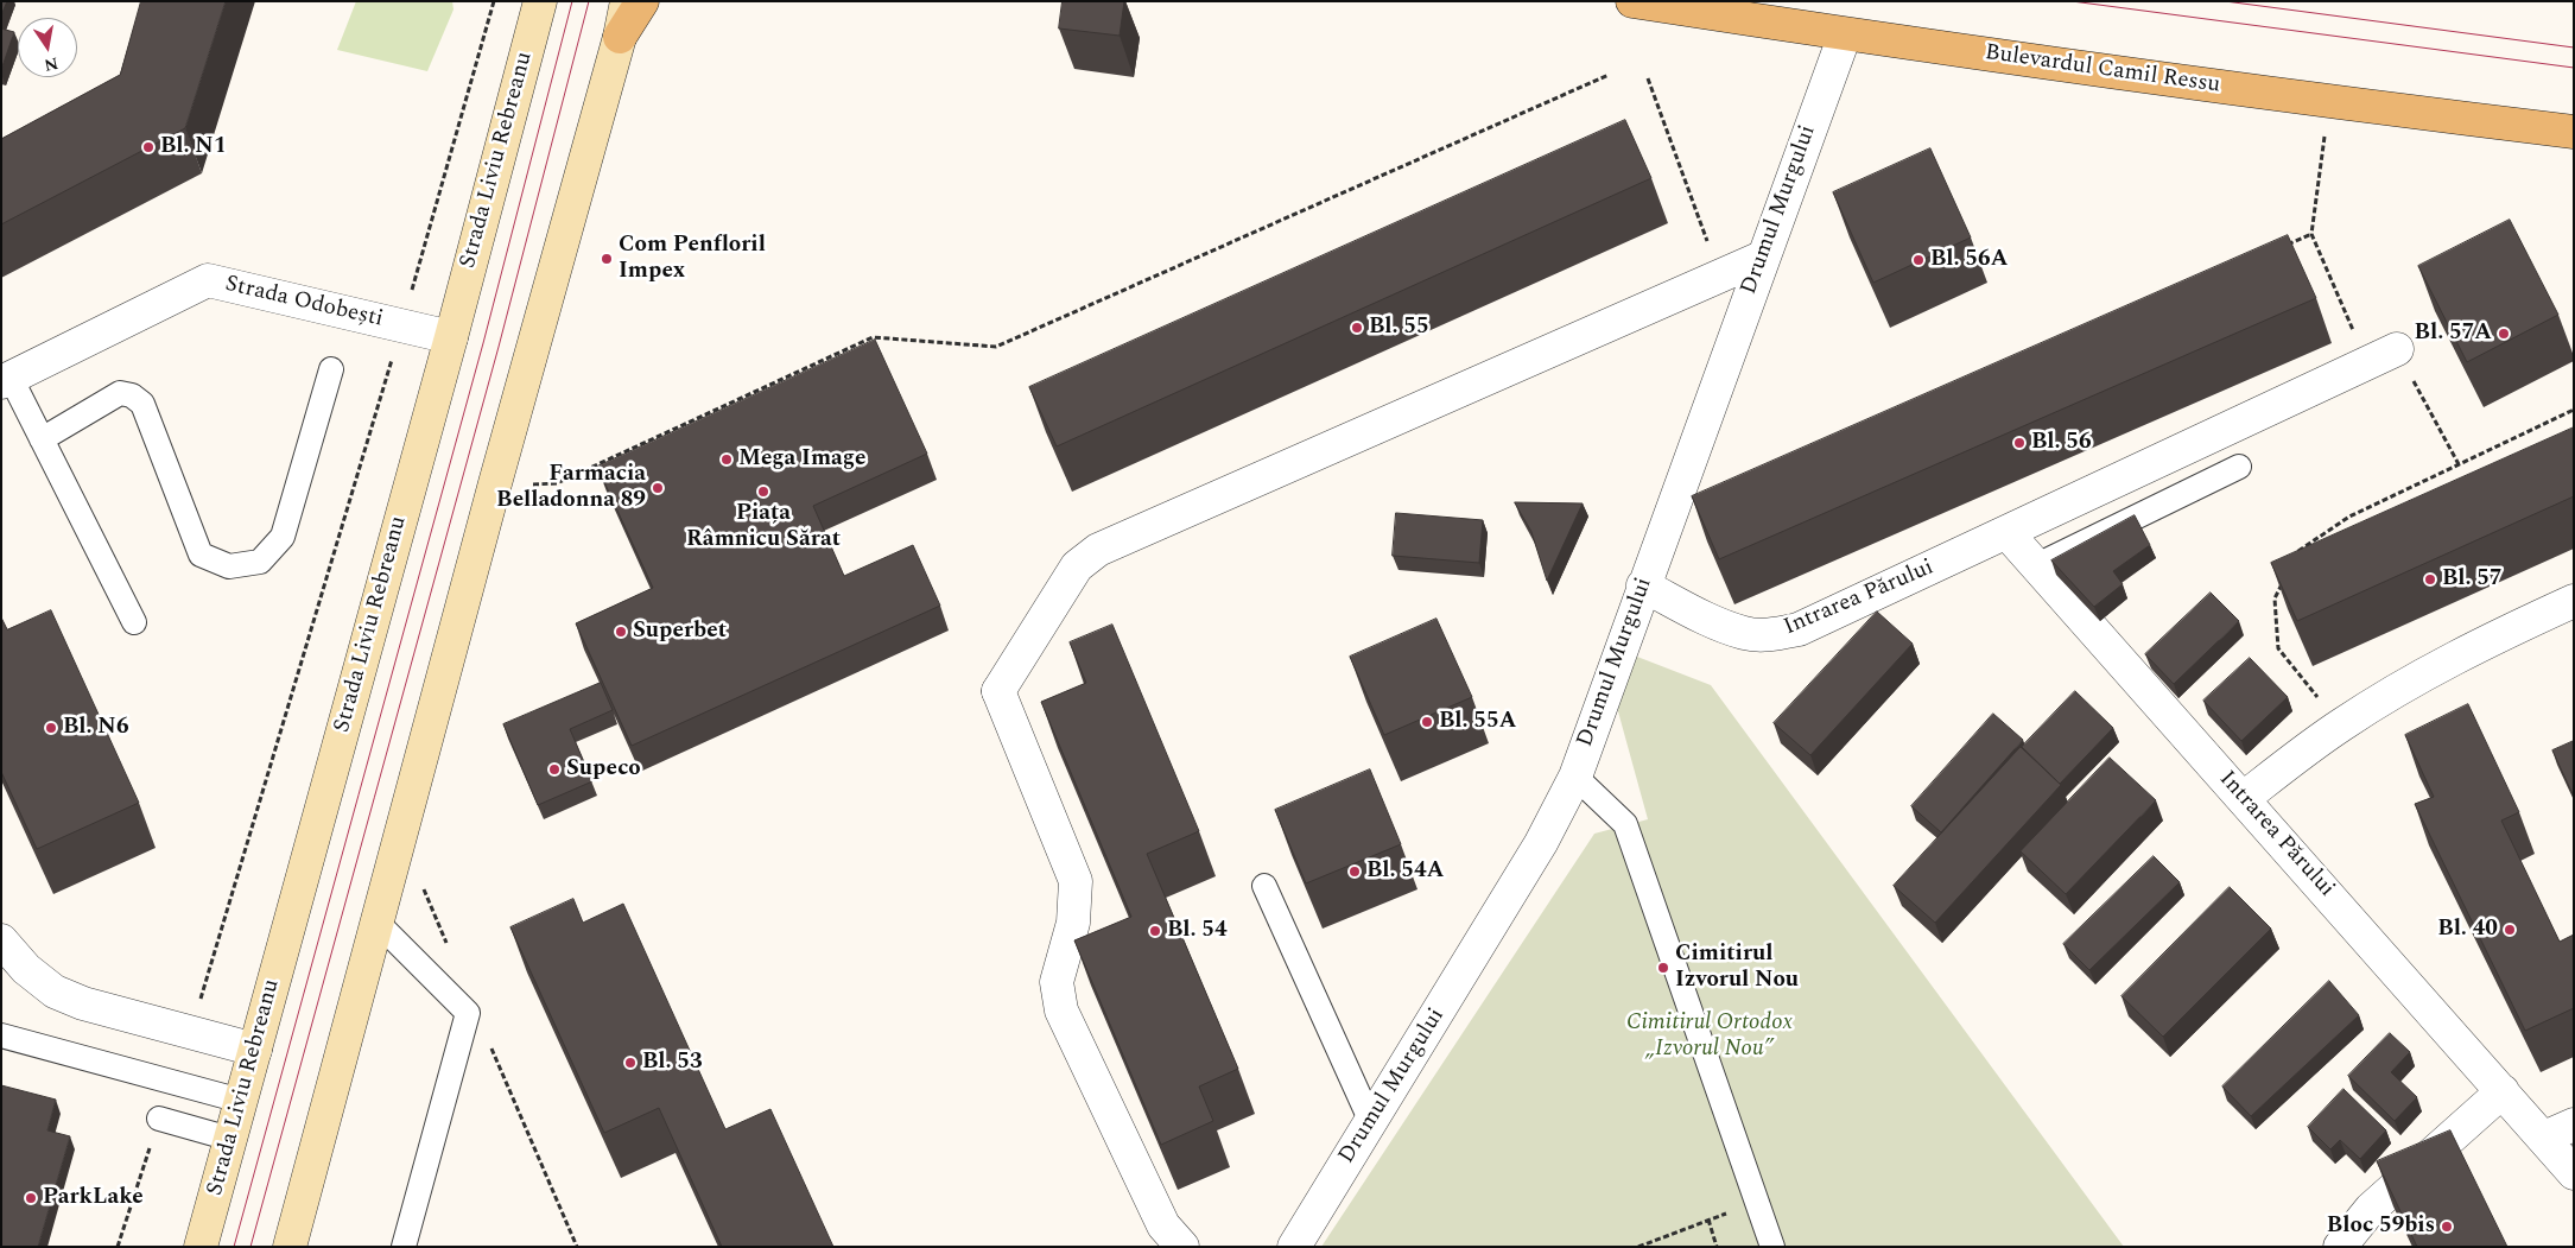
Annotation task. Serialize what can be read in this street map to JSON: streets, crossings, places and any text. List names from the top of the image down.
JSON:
{
  "streets": {
    "main road": ["Bulevardul Camil Ressu", "Strada Liviu Rebreanu"],
    "street": ["Drumul Murgului", "Strada Odobești", "Intrarea Părului"]
  },
  "crossings": [
    ["Bulevardul Camil Ressu", "Drumul Murgului"],
    ["Strada Liviu Rebreanu", "Strada Odobești"],
    ["Drumul Murgului", "Intrarea Părului"]
  ],
  "parks": ["Cimitirul Ortodox „Izvorul Nou”"],
  "places": [
    "Bl. N1",
    "Com Penfloril Impex",
    "Bl. 56A",
    "Bl. 55",
    "Bl. 57A",
    "Bl. 56",
    "Mega Image",
    "Farmacia Belladonna 89",
    "Piața Râmnicu Sărat",
    "Bl. 57",
    "Superbet",
    "Bl. 55A",
    "Bl. N6",
    "Supeco",
    "Bl. 54A",
    "Bl. 40",
    "Bl. 54",
    "Cimitirul Izvorul Nou",
    "Bl. 53",
    "ParkLake",
    "Bloc 59bis"
  ],
  "north": "bottom"
}
